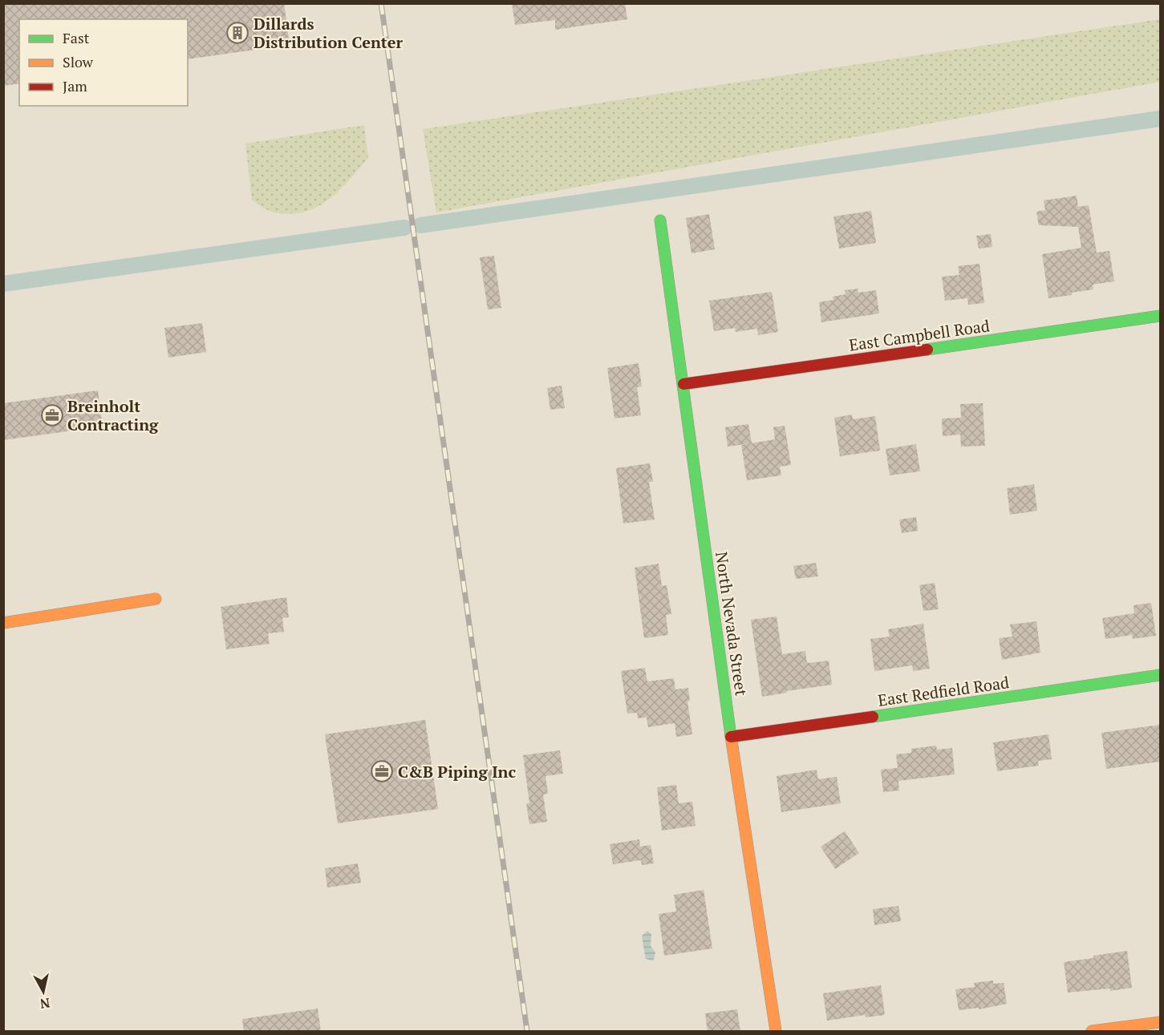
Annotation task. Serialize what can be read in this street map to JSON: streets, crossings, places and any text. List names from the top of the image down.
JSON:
{
  "streets": {
    "street": ["East Campbell Road", "North Nevada Street", "East Redfield Road"]
  },
  "crossings": [
    ["East Campbell Road", "North Nevada Street"],
    ["North Nevada Street", "East Redfield Road"]
  ],
  "places": {
    "building": ["Dillards Distribution Center"],
    "office": ["Breinholt Contracting", "C&B Piping Inc"]
  },
  "legend": ["Fast", "Slow", "Jam"],
  "north": "bottom"
}
